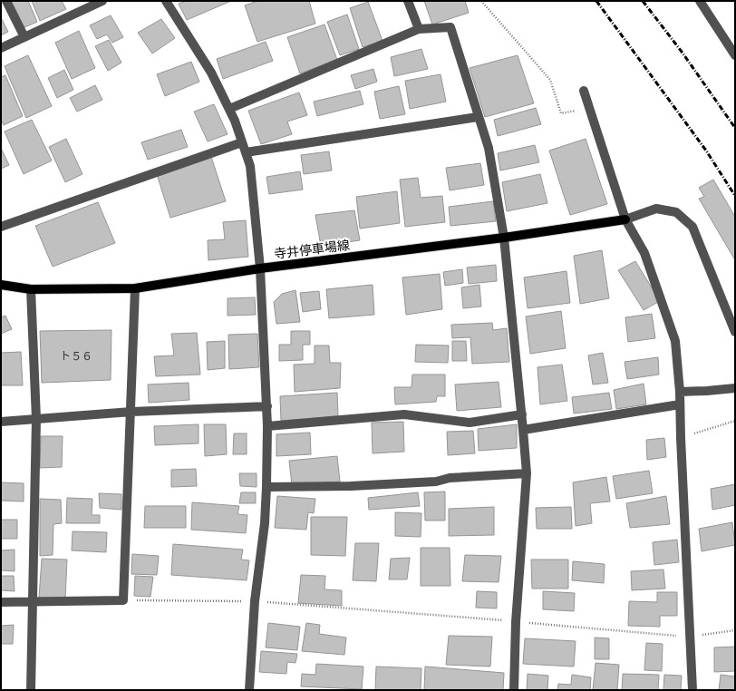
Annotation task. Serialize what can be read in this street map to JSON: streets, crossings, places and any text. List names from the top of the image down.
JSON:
{
  "streets": {
    "main road": ["寺井停車場線"]
  },
  "house_numbers": ["ト５６"]
}
